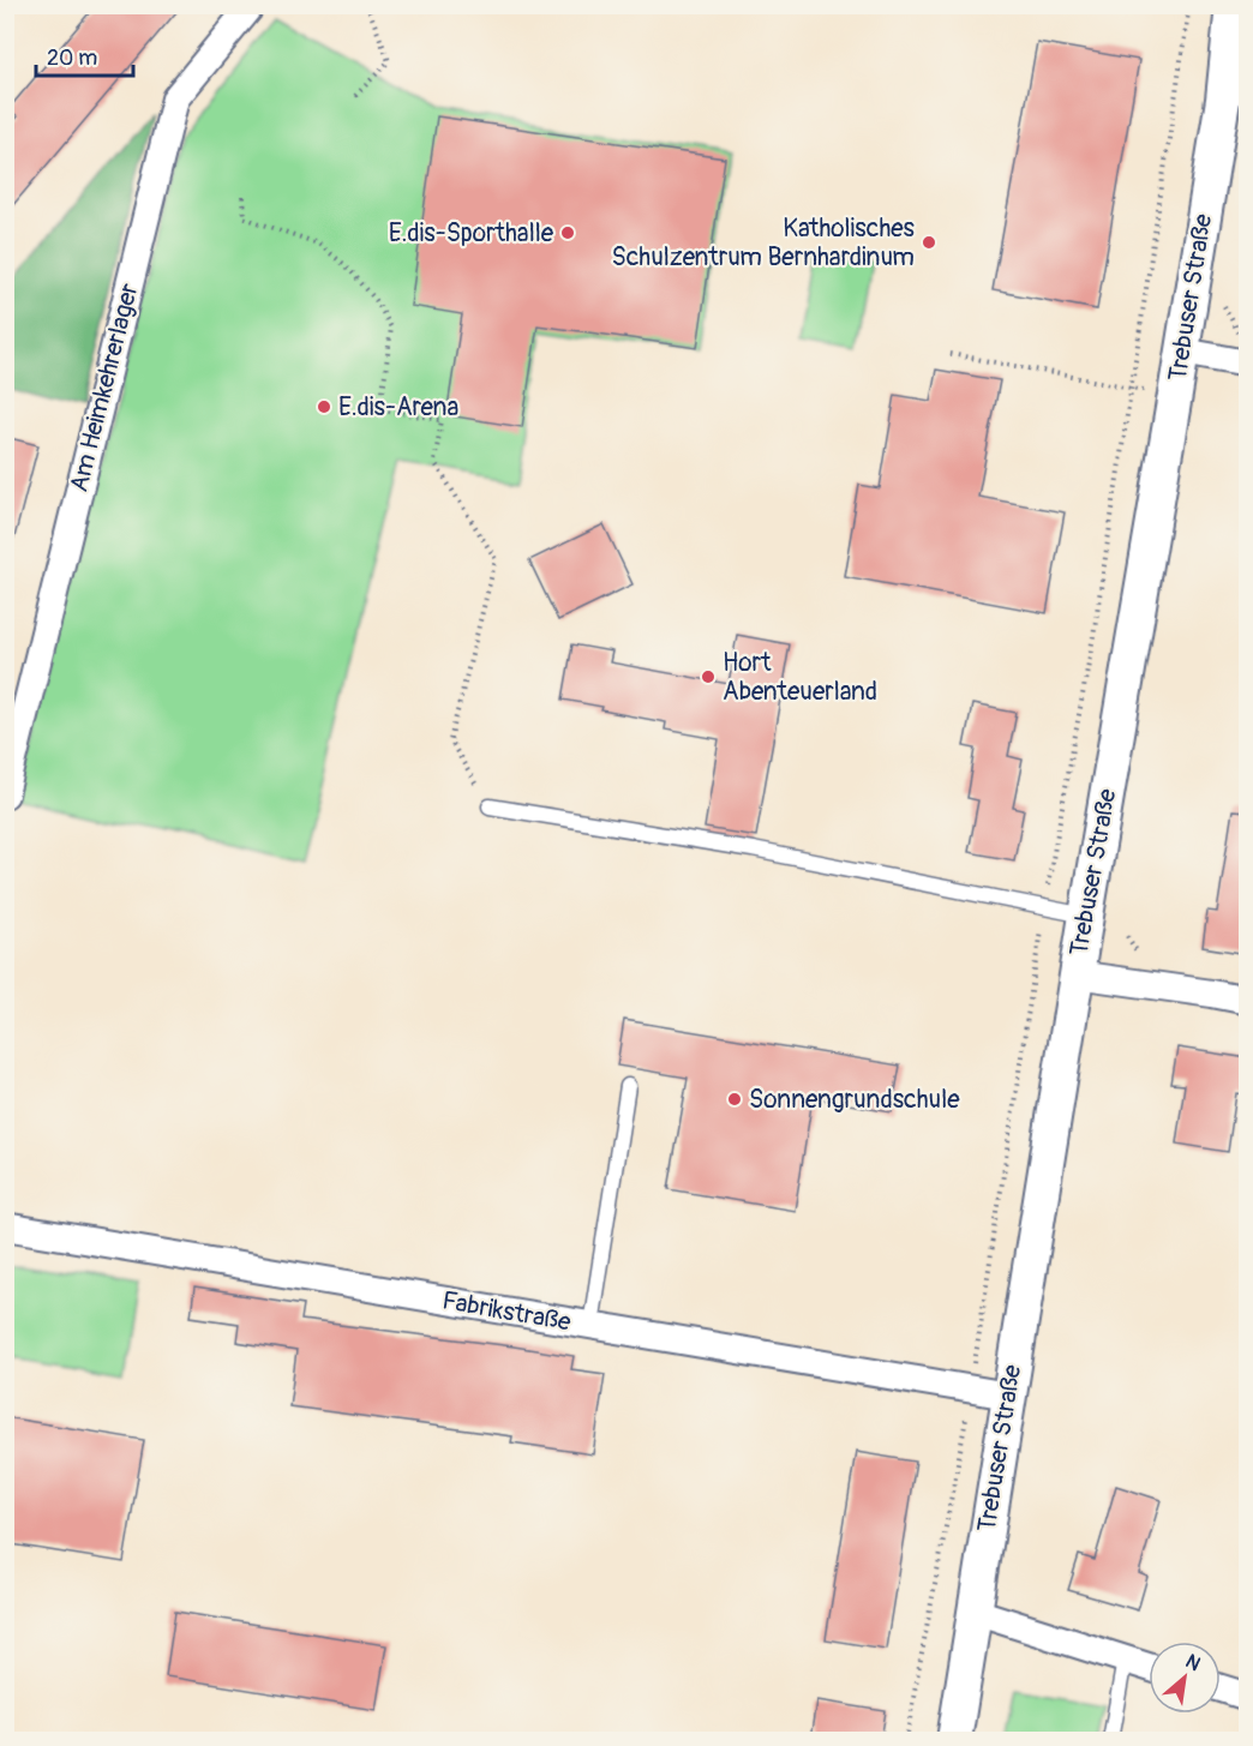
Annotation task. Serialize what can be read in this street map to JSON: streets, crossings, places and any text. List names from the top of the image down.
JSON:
{
  "streets": {
    "street": ["Trebuser Straße", "Am Heimkehrerlager", "Fabrikstraße"]
  },
  "crossings": [
    ["Trebuser Straße", "Fabrikstraße"]
  ],
  "places": [
    "E.dis-Sporthalle",
    "Katholisches Schulzentrum Bernhardinum",
    "E.dis-Arena",
    "Hort Abenteuerland",
    "Sonnengrundschule"
  ],
  "scale_bar": "20 m",
  "north": "top right"
}
